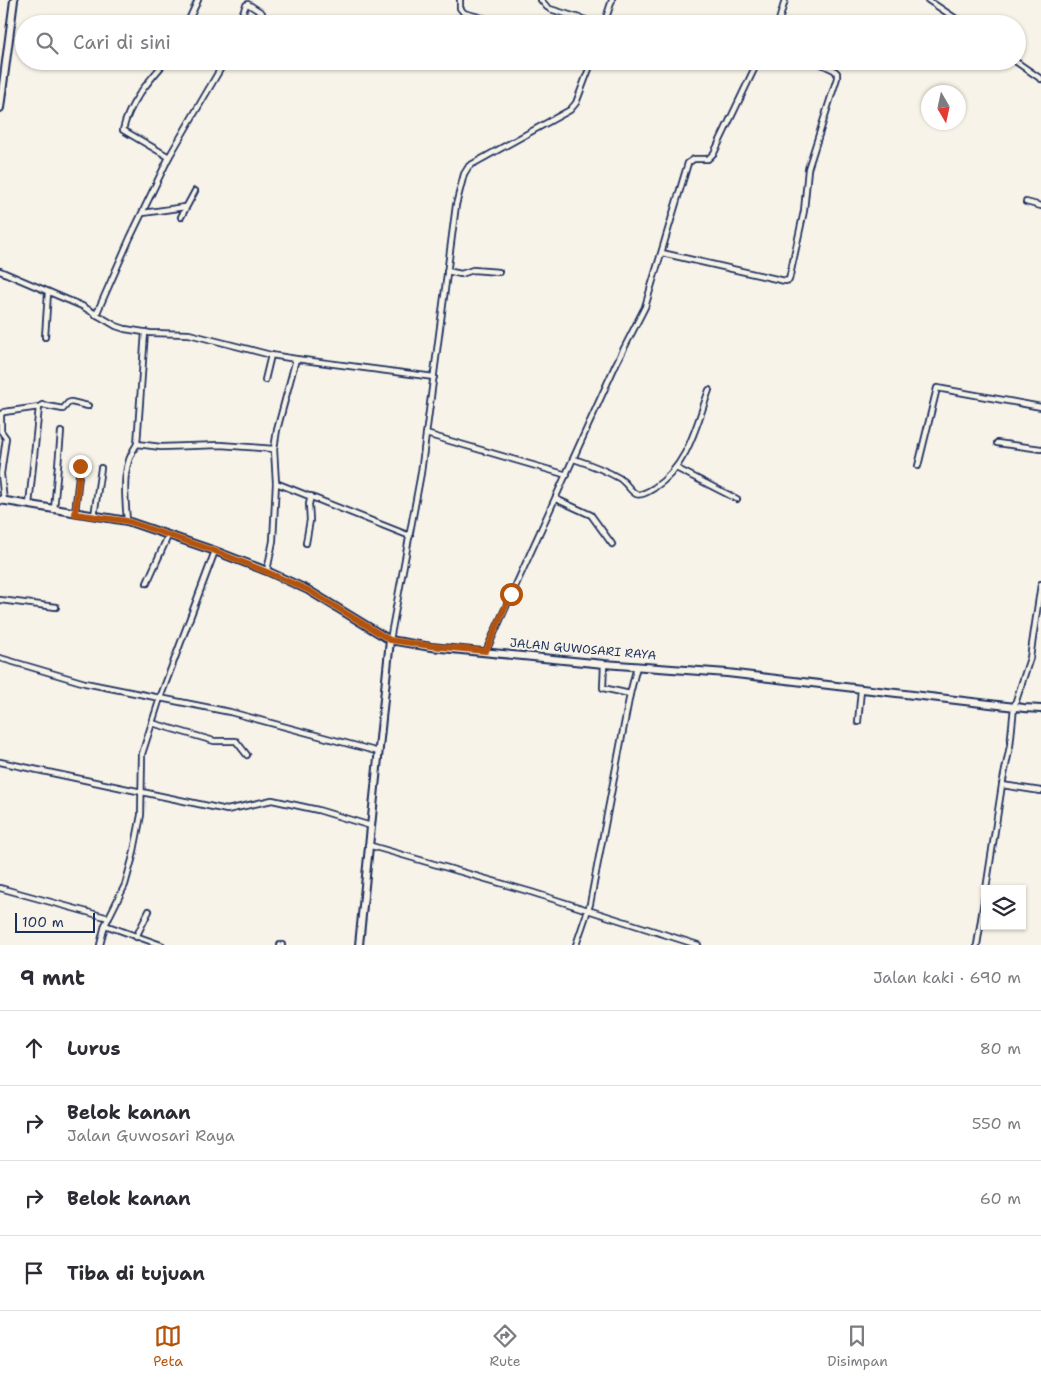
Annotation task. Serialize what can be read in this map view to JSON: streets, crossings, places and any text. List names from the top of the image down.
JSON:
{
  "streets": {
    "street": ["JALAN GUWOSARI RAYA"]
  },
  "scale_bar": "100 m",
  "north": "bottom",
  "page": {
    "search": "Cari di sini",
    "scale": "100 m",
    "heading": ["9 mnt", "Jalan kaki · 690 m"],
    "list": [
      ["Lurus", "80 m"],
      ["Belok kanan", "Jalan Guwosari Raya", "550 m"],
      ["Belok kanan", "60 m"],
      "Tiba di tujuan"
    ],
    "nav": ["Peta", "Rute", "Disimpan"]
  }
}
